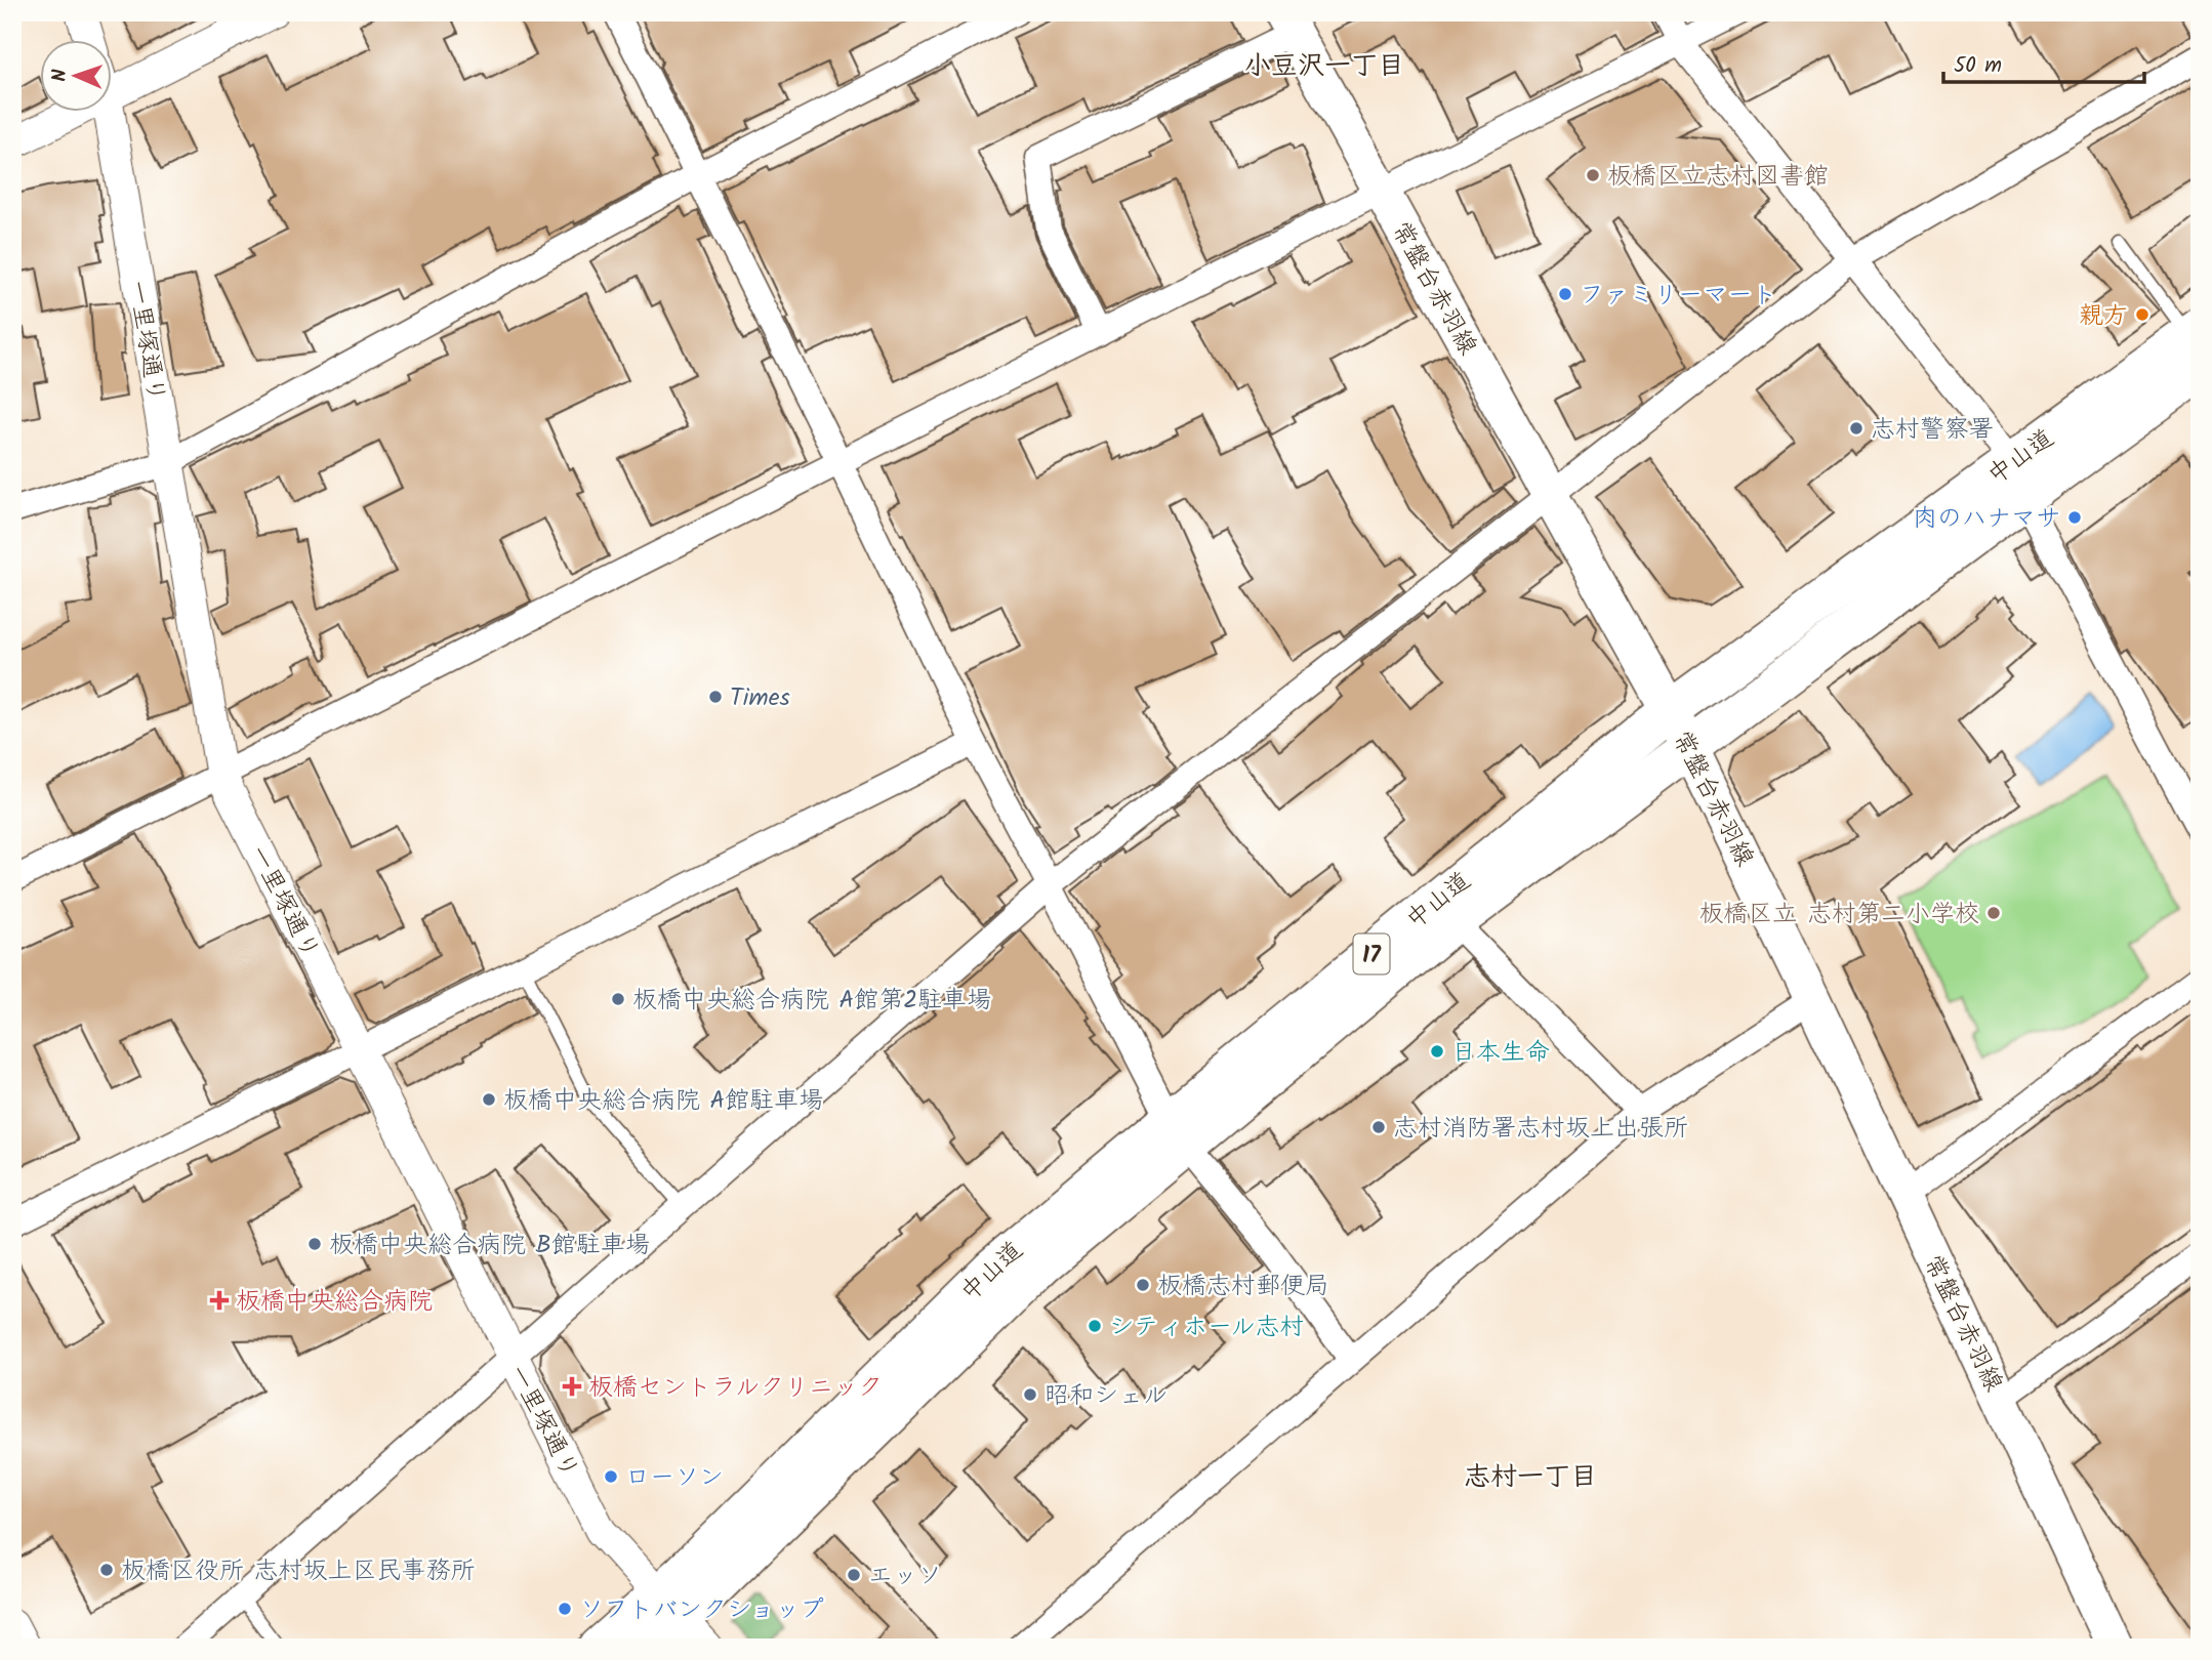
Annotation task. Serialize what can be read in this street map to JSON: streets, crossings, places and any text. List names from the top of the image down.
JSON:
{
  "streets": {
    "highway": ["中山道", "17"],
    "main road": ["常盤台赤羽線"],
    "street": ["一里塚通り"]
  },
  "crossings": [
    ["常盤台赤羽線", "中山道"],
    ["一里塚通り", "中山道"]
  ],
  "districts": ["小豆沢一丁目", "志村一丁目"],
  "places": {
    "other": [
      "板橋区立志村図書館",
      "ファミリーマート",
      "親方",
      "志村警察署",
      "肉のハナマサ",
      "Times",
      "板橋区立 志村第二小学校",
      "板橋中央総合病院 A館第2駐車場",
      "日本生命",
      "板橋中央総合病院 A館駐車場",
      "志村消防署志村坂上出張所",
      "板橋中央総合病院 B館駐車場",
      "板橋志村郵便局",
      "シティホール志村",
      "昭和シェル",
      "ローソン",
      "板橋区役所 志村坂上区民事務所",
      "エッソ",
      "ソフトバンクショップ"
    ],
    "health": ["板橋中央総合病院", "板橋セントラルクリニック"]
  },
  "scale_bar": "50 m",
  "north": "left"
}
